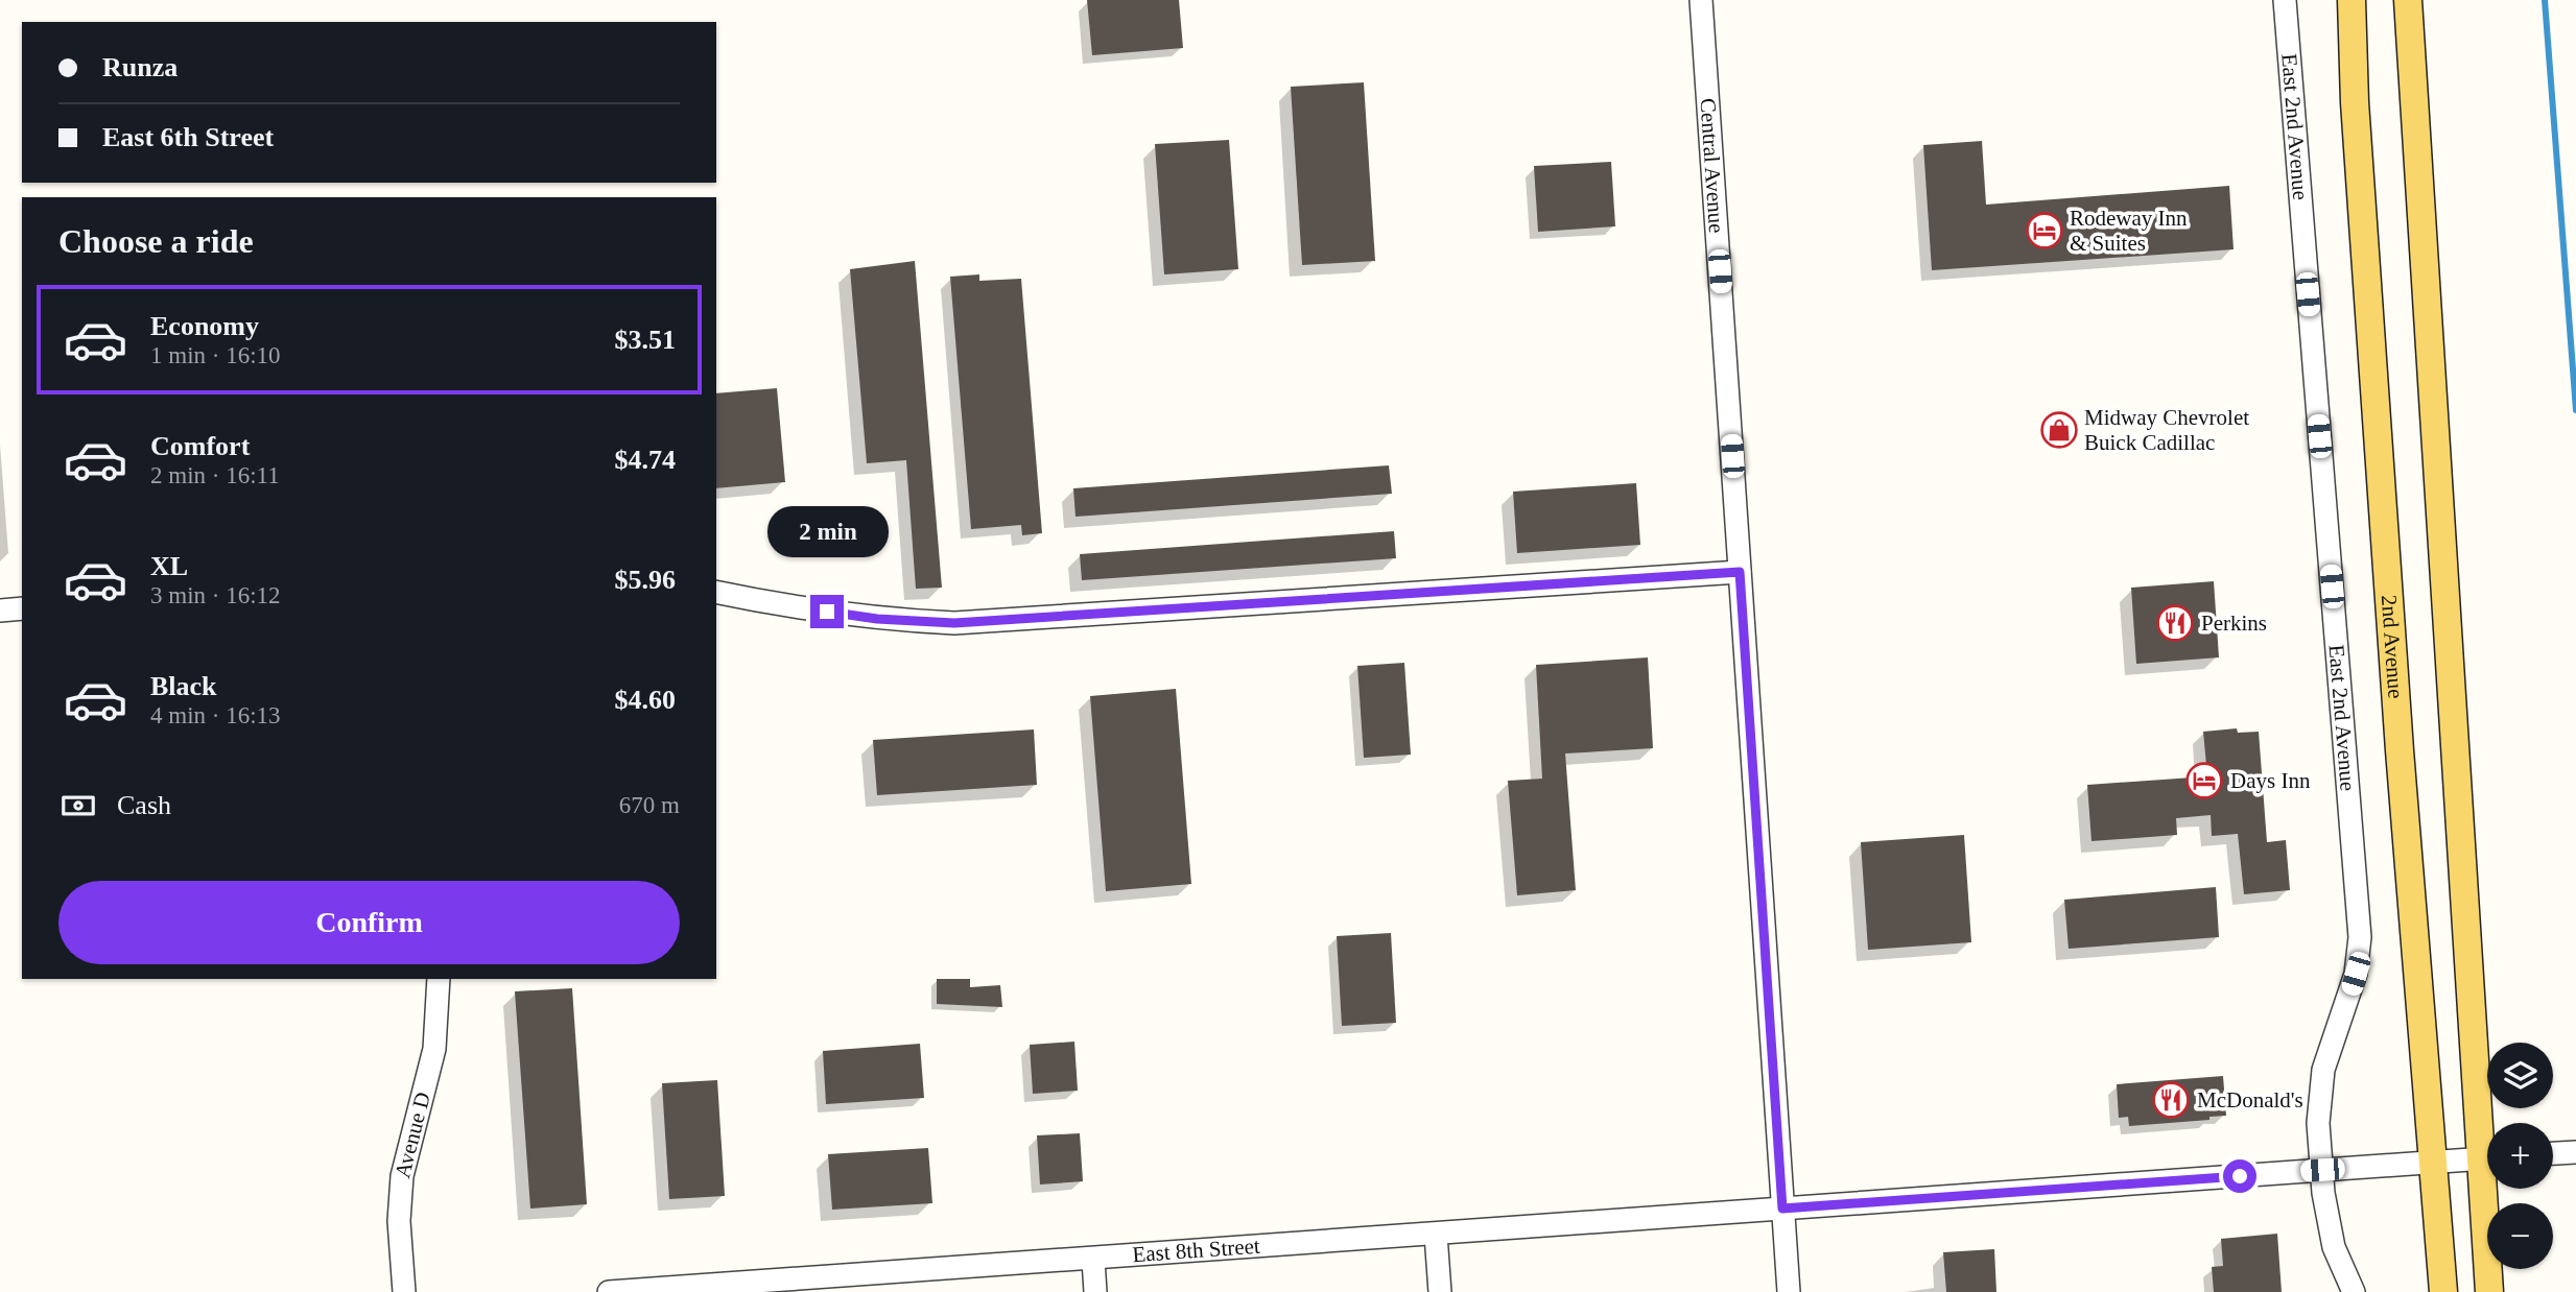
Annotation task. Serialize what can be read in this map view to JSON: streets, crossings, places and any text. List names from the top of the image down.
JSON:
{
  "streets": {
    "main road": ["2nd Avenue"],
    "street": [
      "East 2nd Avenue",
      "Central Avenue",
      "Avenue D",
      "East 8th Street"
    ]
  },
  "crossings": [
    ["East 2nd Avenue", "East 8th Street"],
    ["Central Avenue", "East 8th Street"],
    ["2nd Avenue", "East 8th Street"]
  ],
  "places": {
    "hotel": ["Rodeway Inn & Suites", "Days Inn"],
    "shop": ["Midway Chevrolet Buick Cadillac"],
    "restaurant": ["Perkins", "McDonald's"]
  },
  "page": {
    "banner": ["Runza", "East 6th Street"],
    "heading": "Choose a ride",
    "list": [
      {
        "name": "Economy",
        "note": "1 min · 16:10",
        "value": "$3.51"
      },
      {
        "name": "Comfort",
        "note": "2 min · 16:11",
        "value": "$4.74"
      },
      {
        "name": "XL",
        "note": "3 min · 16:12",
        "value": "$5.96"
      },
      {
        "name": "Black",
        "note": "4 min · 16:13",
        "value": "$4.60"
      }
    ],
    "bubble": "2 min",
    "pay": ["Cash", "670 m"],
    "buttons": "Confirm",
    "map_buttons": ["+", "−"]
  }
}
